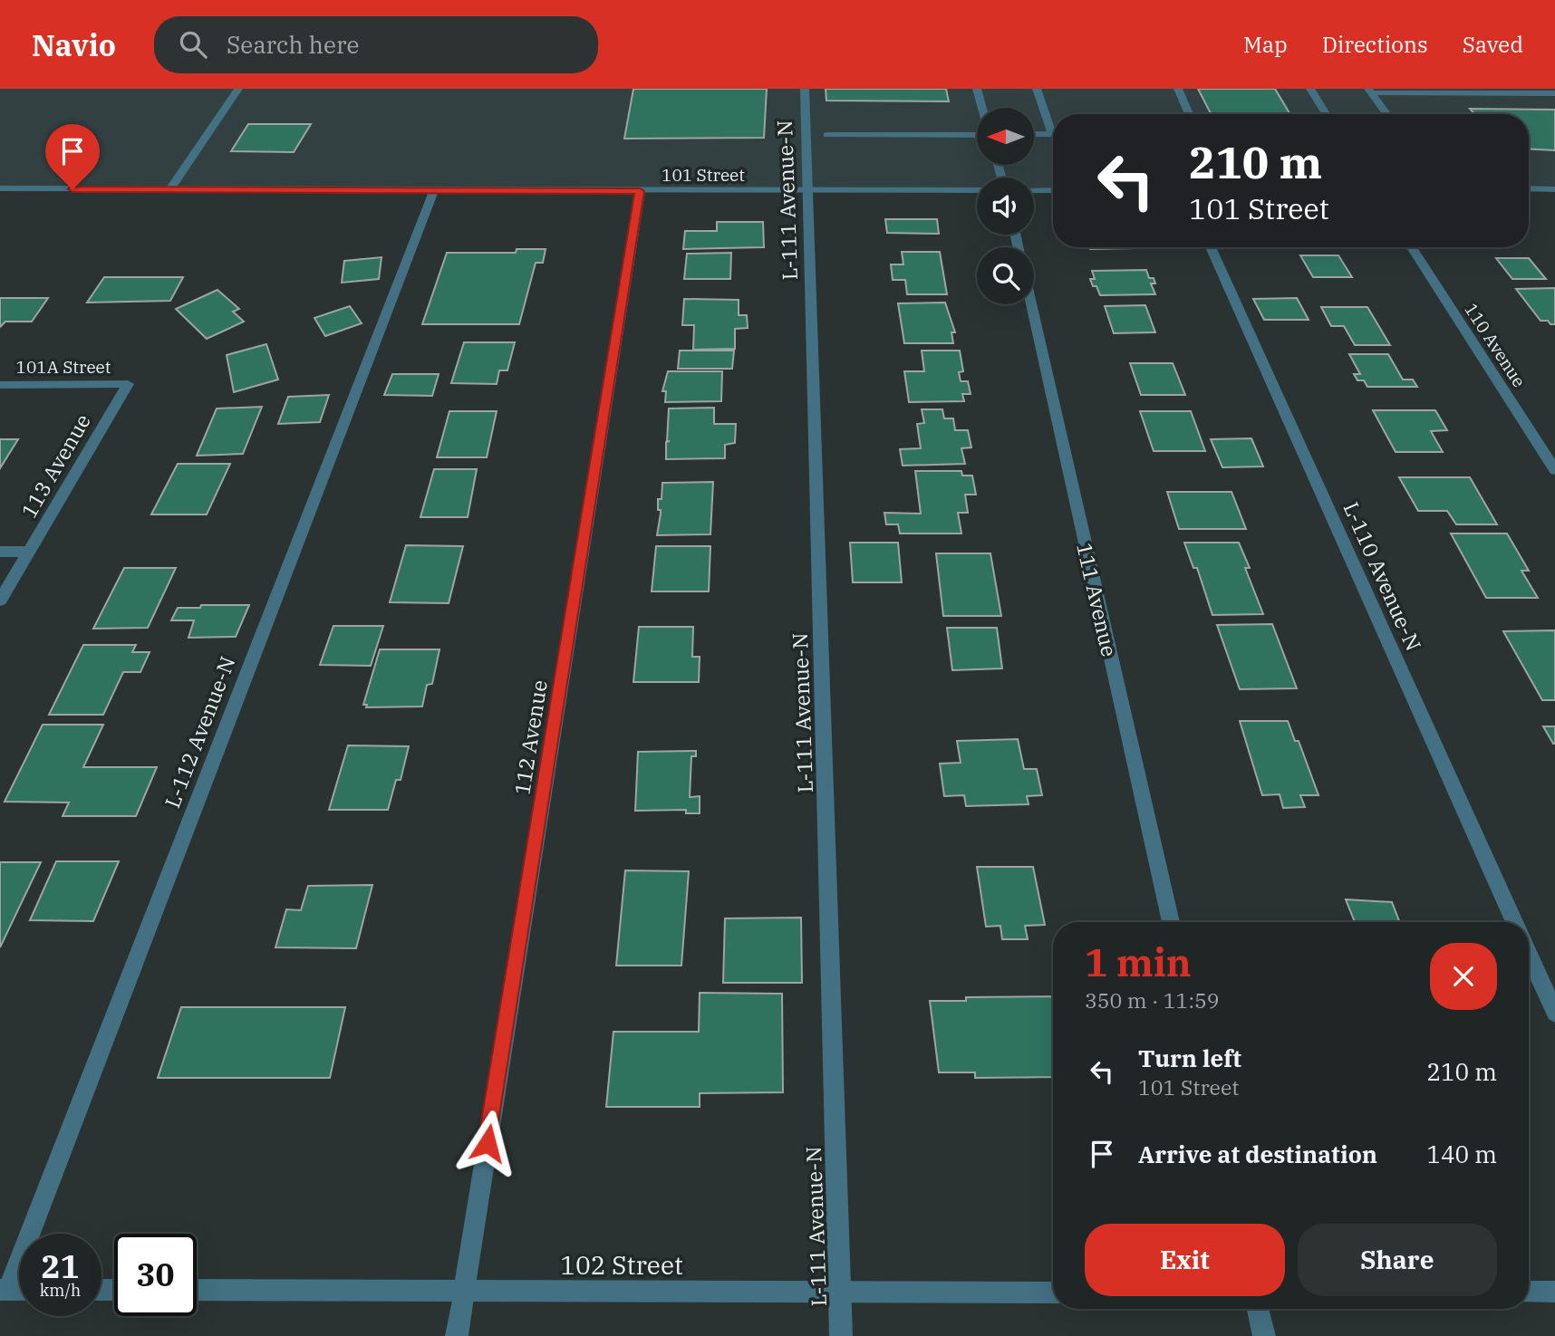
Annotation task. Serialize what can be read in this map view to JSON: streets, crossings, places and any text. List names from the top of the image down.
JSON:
{
  "streets": {
    "street": [
      "101 Street",
      "L-111 Avenue-N",
      "110 Avenue",
      "101A Street",
      "113 Avenue",
      "L-110 Avenue-N",
      "111 Avenue",
      "L-112 Avenue-N",
      "112 Avenue",
      "102 Street"
    ]
  },
  "crossings": [
    ["101 Street", "L-111 Avenue-N"],
    ["101 Street", "L-112 Avenue-N"],
    ["101 Street", "112 Avenue"],
    ["L-111 Avenue-N", "102 Street"],
    ["101A Street", "113 Avenue"],
    ["112 Avenue", "102 Street"]
  ],
  "north": "left",
  "page": {
    "header": "Navio",
    "search": "Search here",
    "nav": ["Map", "Directions", "Saved"],
    "turn": ["210 m", "101 Street"],
    "heading": ["1 min", "350 m · 11:59"],
    "list": [
      {
        "name": "Turn left",
        "note": "101 Street",
        "value": "210 m"
      },
      {
        "name": "Arrive at destination",
        "value": "140 m"
      }
    ],
    "buttons": ["Exit", "Share"],
    "speed": "21 km/h",
    "limit": "30"
  }
}
